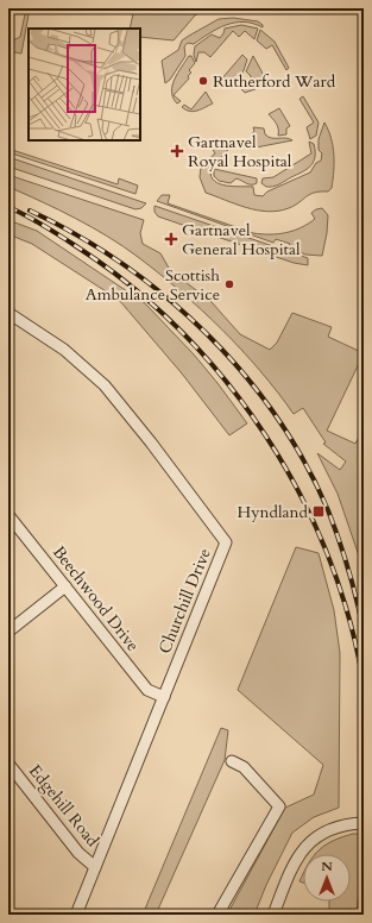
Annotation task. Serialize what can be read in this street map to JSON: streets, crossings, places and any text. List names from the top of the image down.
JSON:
{
  "streets": {
    "street": ["Beechwood Drive", "Churchill Drive", "Edgehill Road"]
  },
  "crossings": [
    ["Beechwood Drive", "Churchill Drive"],
    ["Churchill Drive", "Edgehill Road"]
  ],
  "places": {
    "other": ["Rutherford Ward", "Scottish Ambulance Service"],
    "health": ["Gartnavel Royal Hospital", "Gartnavel General Hospital"],
    "transit": ["Hyndland"]
  },
  "north": "top"
}
